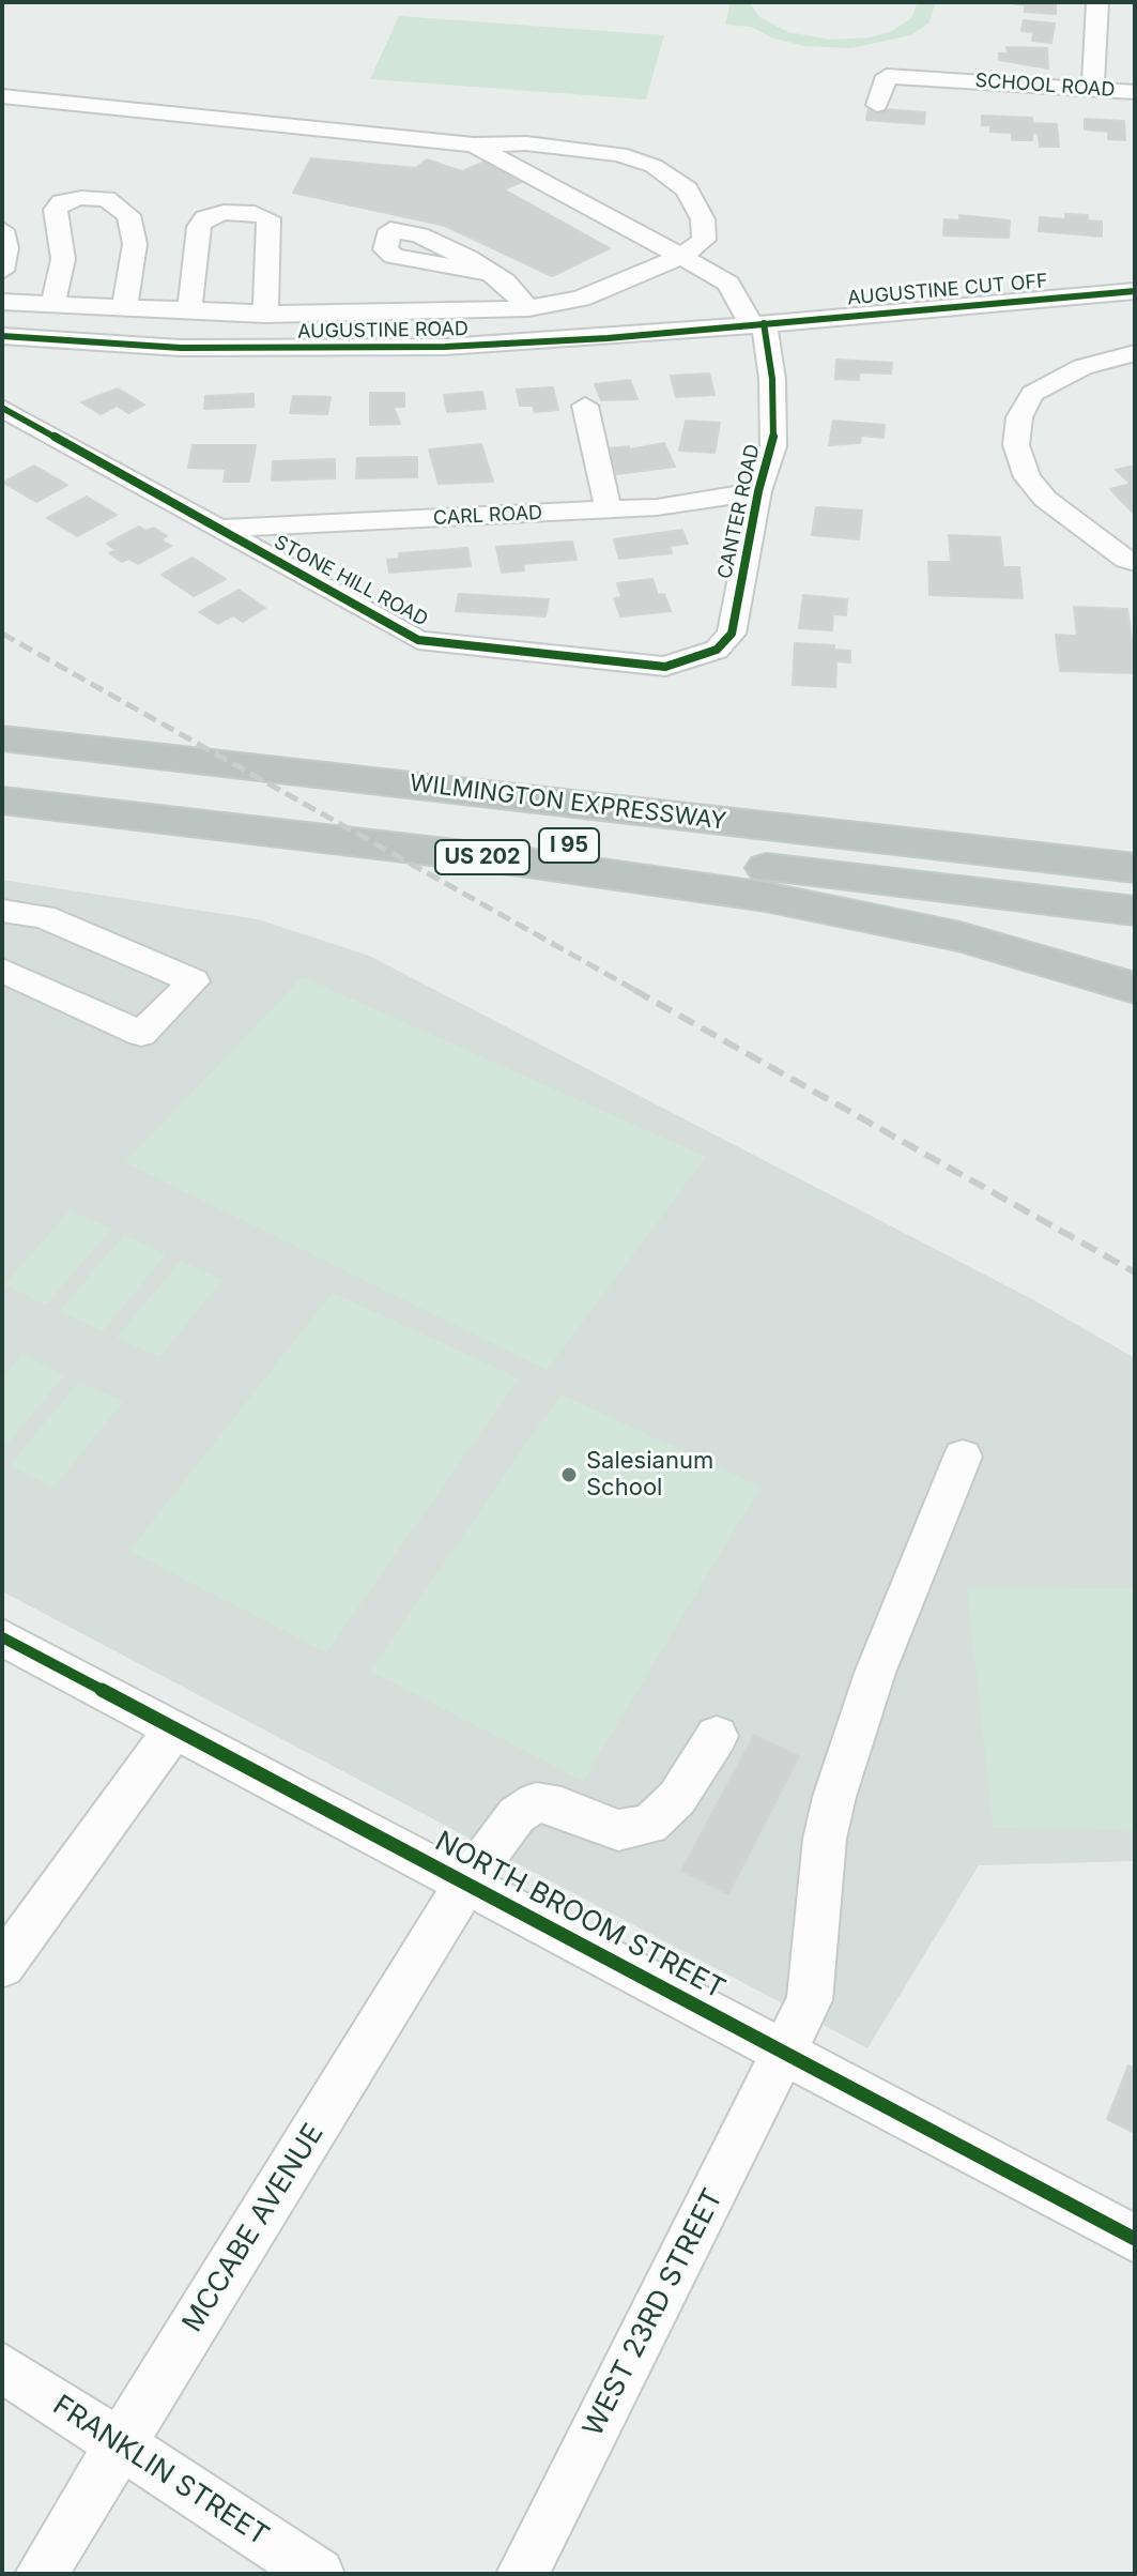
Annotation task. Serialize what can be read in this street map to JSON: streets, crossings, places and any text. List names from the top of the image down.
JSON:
{
  "streets": {
    "highway": ["WILMINGTON EXPRESSWAY", "I 95", "US 202"],
    "street": [
      "SCHOOL ROAD",
      "AUGUSTINE CUT OFF",
      "AUGUSTINE ROAD",
      "CANTER ROAD",
      "CARL ROAD",
      "STONE HILL ROAD",
      "NORTH BROOM STREET",
      "MCCABE AVENUE",
      "WEST 23RD STREET",
      "FRANKLIN STREET"
    ]
  },
  "crossings": [
    ["AUGUSTINE CUT OFF", "AUGUSTINE ROAD"],
    ["AUGUSTINE CUT OFF", "CANTER ROAD"],
    ["AUGUSTINE ROAD", "CANTER ROAD"],
    ["CANTER ROAD", "CARL ROAD"],
    ["CANTER ROAD", "STONE HILL ROAD"],
    ["CARL ROAD", "STONE HILL ROAD"],
    ["NORTH BROOM STREET", "MCCABE AVENUE"],
    ["NORTH BROOM STREET", "WEST 23RD STREET"],
    ["MCCABE AVENUE", "FRANKLIN STREET"]
  ],
  "places": ["Salesianum School"]
}
